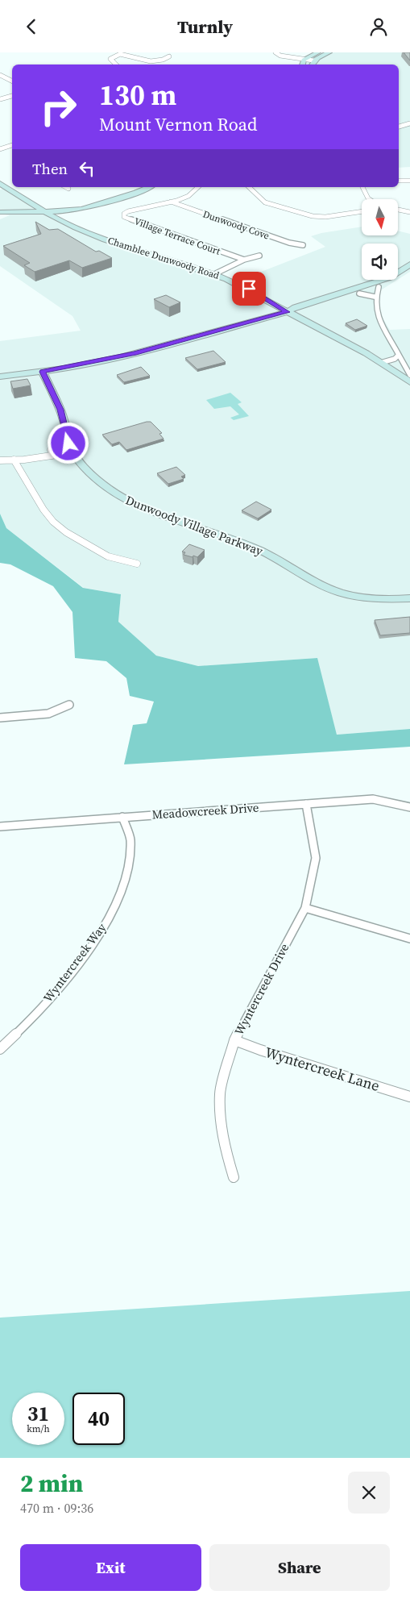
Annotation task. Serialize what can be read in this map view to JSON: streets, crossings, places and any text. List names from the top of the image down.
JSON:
{
  "streets": {
    "street": [
      "Dunwoody Cove",
      "Village Terrace Court",
      "Chamblee Dunwoody Road",
      "Dunwoody Village Parkway",
      "Meadowcreek Drive",
      "Wyntercreek Way",
      "Wyntercreek Drive",
      "Wyntercreek Lane"
    ]
  },
  "crossings": [
    ["Dunwoody Cove", "Village Terrace Court"],
    ["Village Terrace Court", "Chamblee Dunwoody Road"],
    ["Meadowcreek Drive", "Wyntercreek Way"],
    ["Meadowcreek Drive", "Wyntercreek Drive"],
    ["Wyntercreek Drive", "Wyntercreek Lane"]
  ],
  "north": "bottom",
  "page": {
    "header": "Turnly",
    "turn": ["130 m", "Mount Vernon Road"],
    "then": "Then",
    "speed": "31 km/h",
    "limit": "40",
    "heading": ["2 min", "470 m · 09:36"],
    "buttons": ["Exit", "Share"]
  }
}
